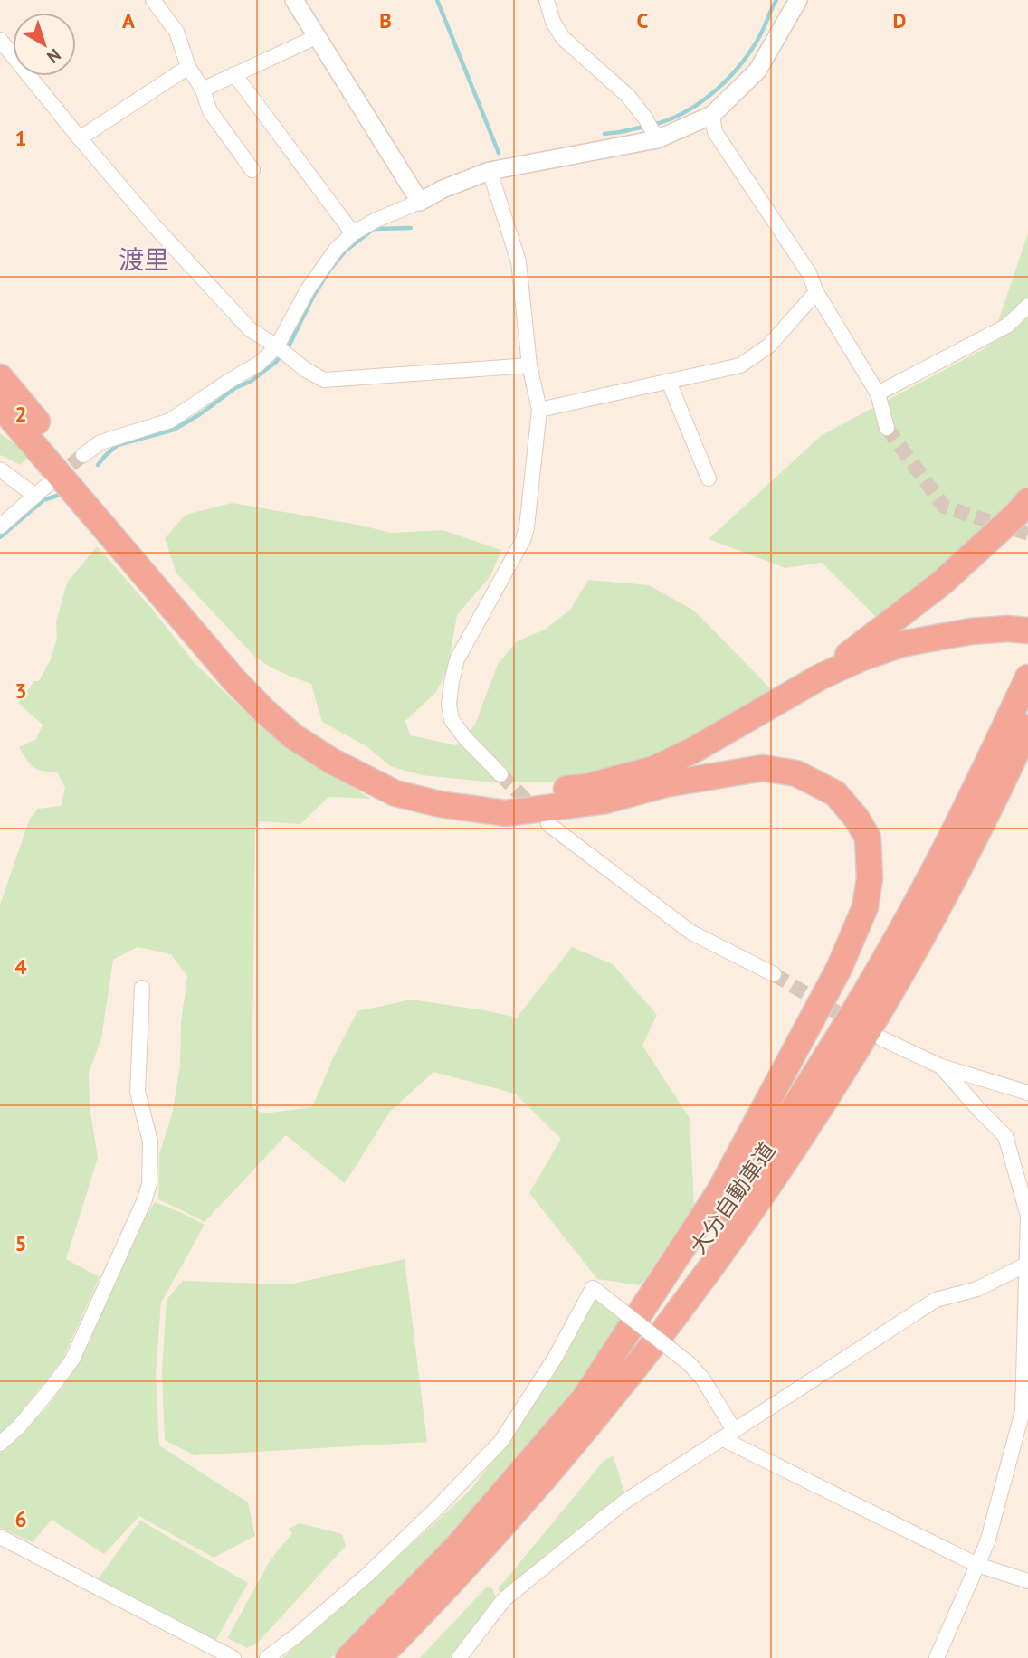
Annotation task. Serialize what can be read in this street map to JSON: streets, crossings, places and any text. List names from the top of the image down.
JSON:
{
  "streets": {
    "highway": ["大分自動車道"]
  },
  "districts": ["渡里"],
  "north": "bottom right",
  "grid": {
    "columns": [
      "A",
      "B",
      "C",
      "D"
    ],
    "rows": [
      "1",
      "2",
      "3",
      "4",
      "5",
      "6"
    ]
  }
}
